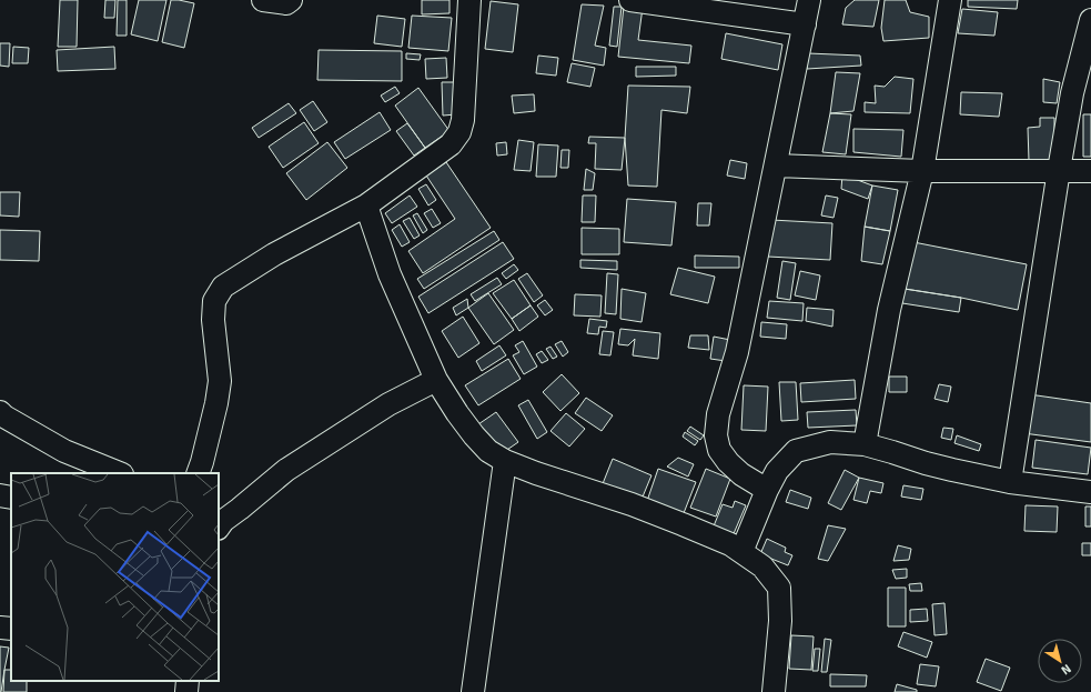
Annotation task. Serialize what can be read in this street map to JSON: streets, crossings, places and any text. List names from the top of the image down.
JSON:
{
  "north": "bottom right"
}
